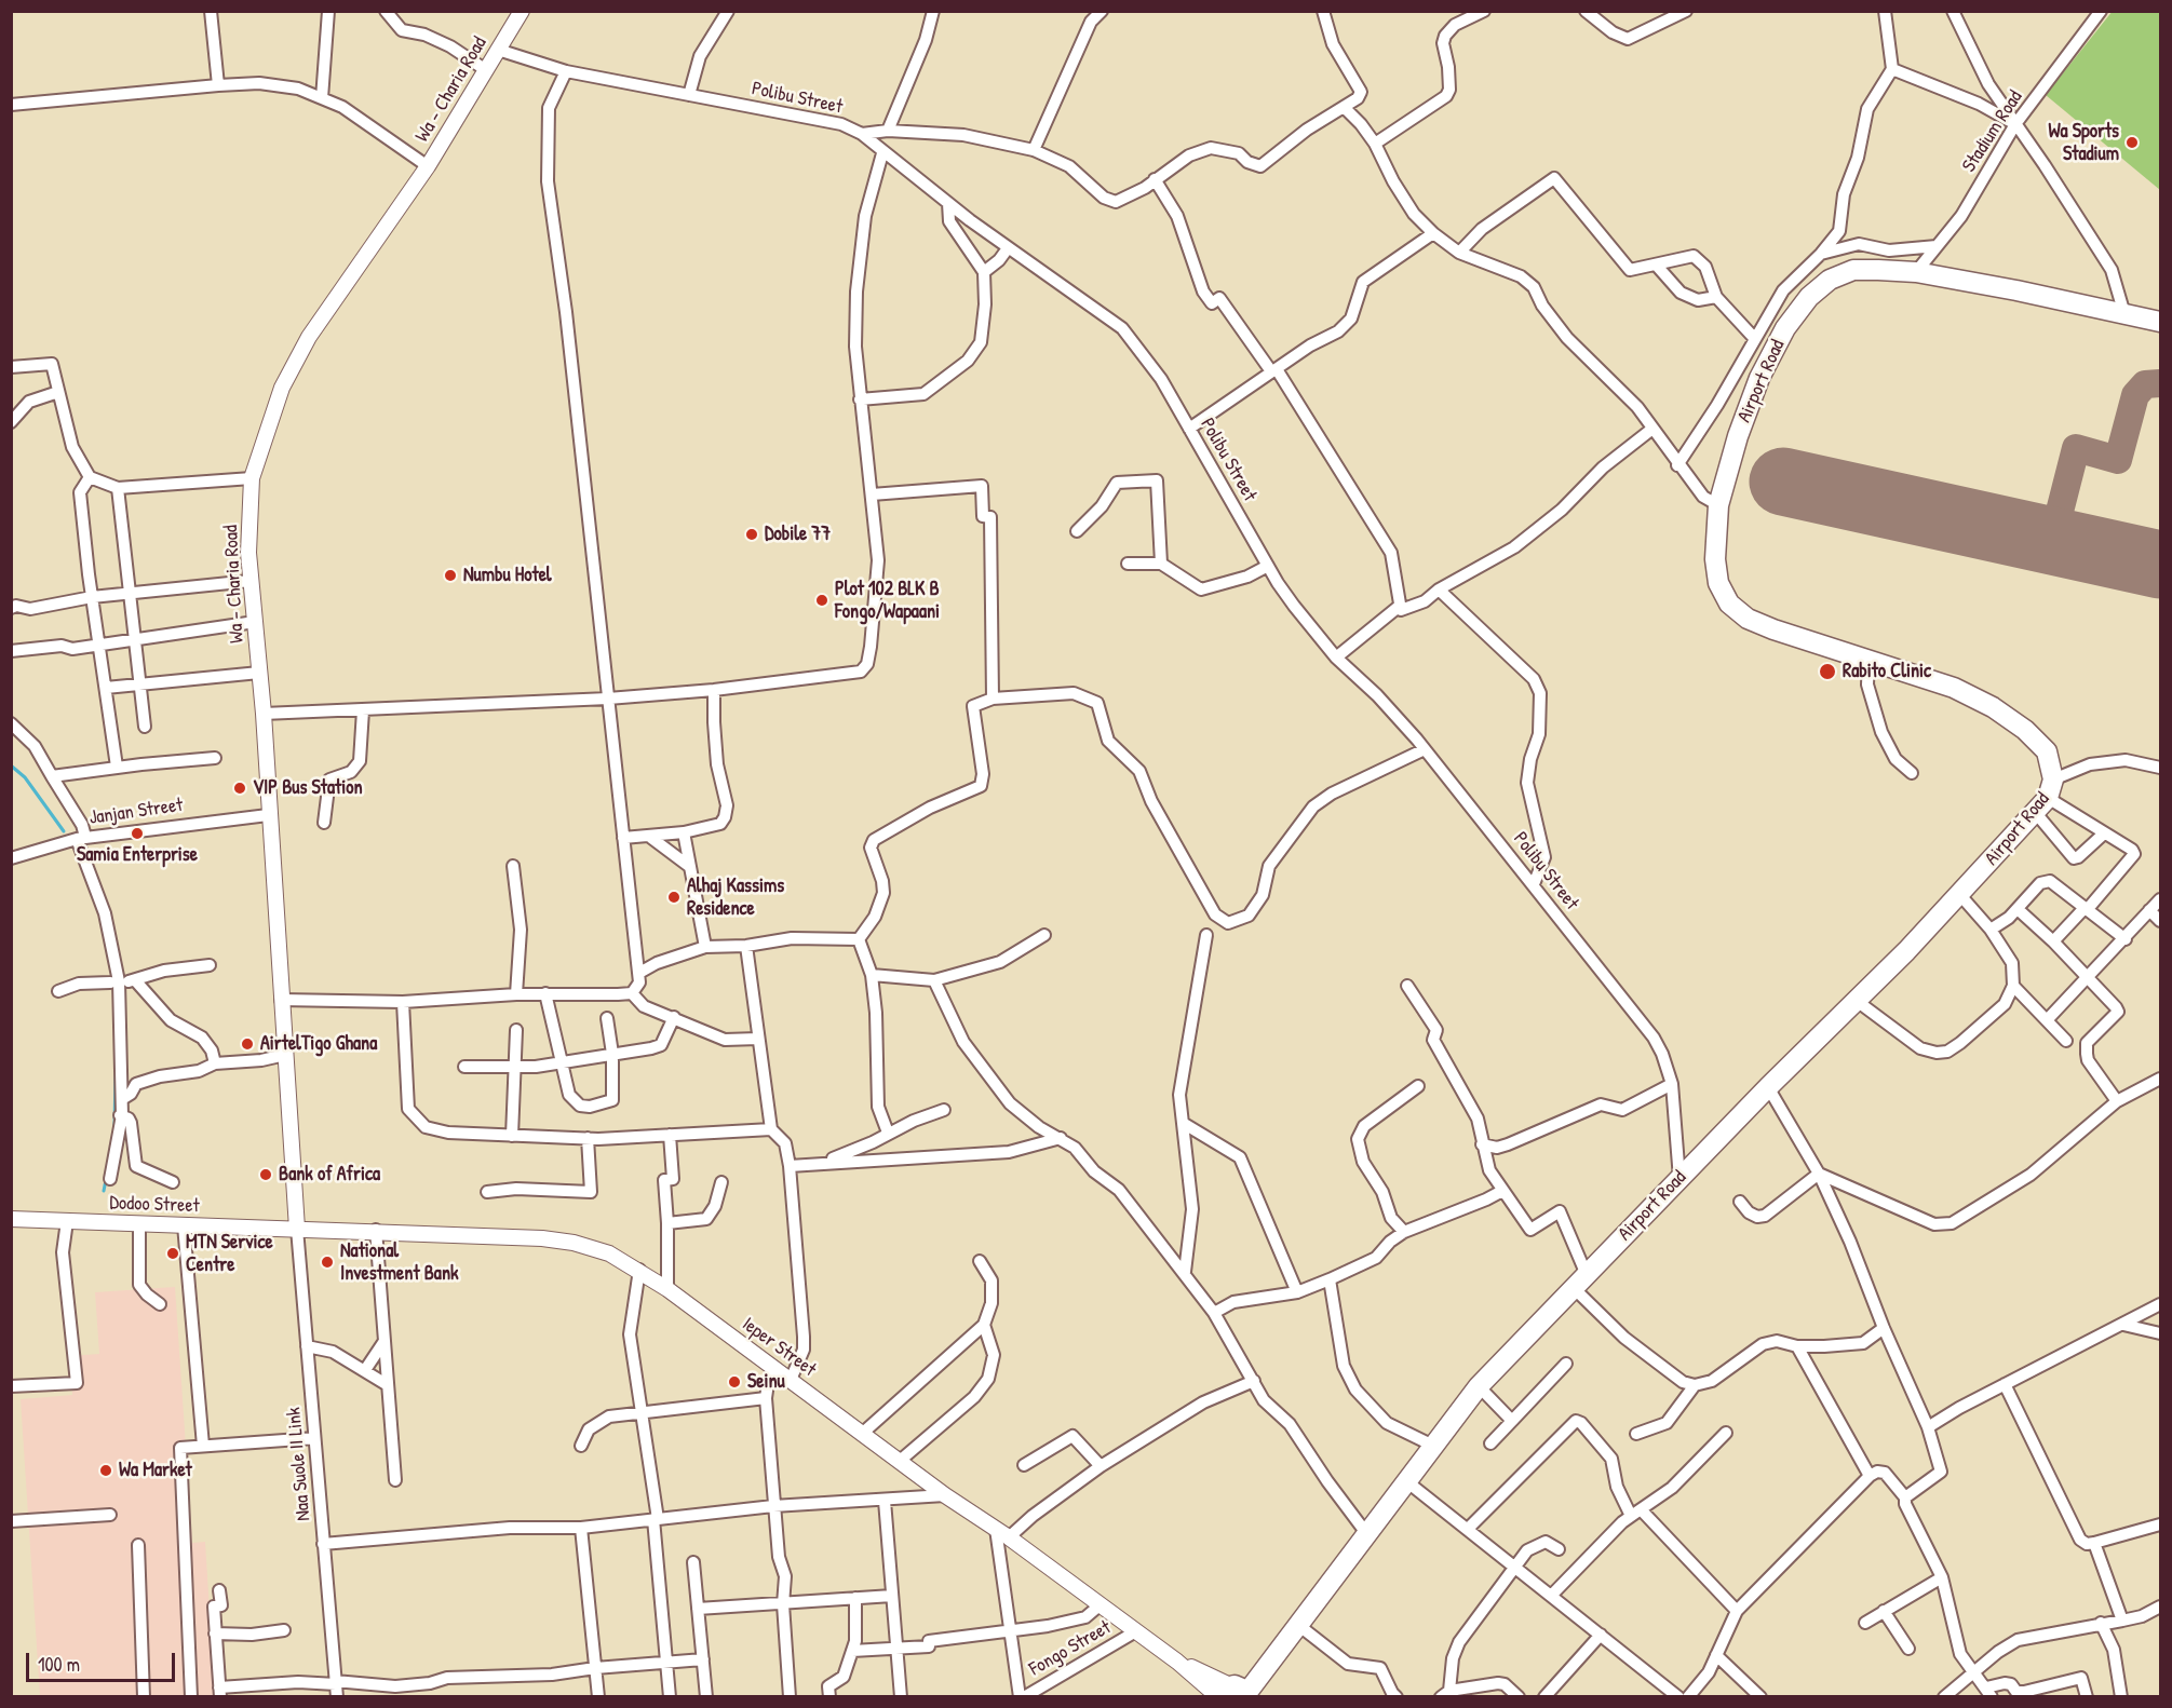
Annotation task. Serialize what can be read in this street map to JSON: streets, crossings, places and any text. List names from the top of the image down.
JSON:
{
  "streets": {
    "highway": ["Airport Road"],
    "street": [
      "Wa - Charia Road",
      "Polibu Street",
      "Stadium Road",
      "Janjan Street",
      "Dodoo Street",
      "Ieper Street",
      "Naa Suole II Link",
      "Fongo Street"
    ]
  },
  "crossings": [
    ["Wa - Charia Road", "Polibu Street"],
    ["Wa - Charia Road", "Janjan Street"],
    ["Wa - Charia Road", "Dodoo Street"],
    ["Wa - Charia Road", "Ieper Street"],
    ["Wa - Charia Road", "Naa Suole II Link"],
    ["Polibu Street", "Airport Road"],
    ["Stadium Road", "Airport Road"],
    ["Airport Road", "Ieper Street"],
    ["Dodoo Street", "Ieper Street"],
    ["Dodoo Street", "Naa Suole II Link"],
    ["Ieper Street", "Naa Suole II Link"],
    ["Ieper Street", "Fongo Street"]
  ],
  "places": [
    "Wa Sports Stadium",
    "Dobile 77",
    "Numbu Hotel",
    "Plot 102 BLK B Fongo/Wapaani",
    "Rabito Clinic",
    "VIP Bus Station",
    "Samia Enterprise",
    "Alhaj Kassims Residence",
    "AirtelTigo Ghana",
    "Bank of Africa",
    "MTN Service Centre",
    "National Investment Bank",
    "Seinu",
    "Wa Market"
  ],
  "scale_bar": "100 m"
}
